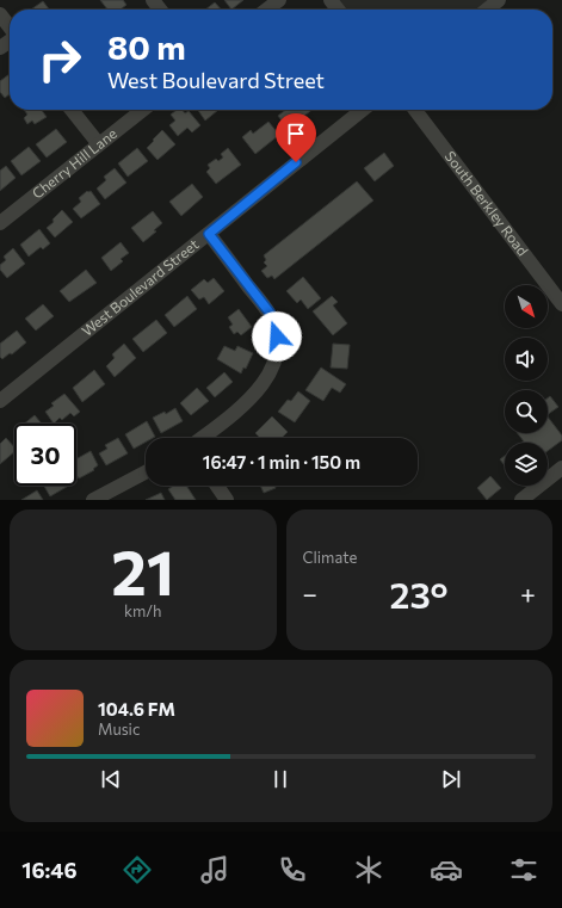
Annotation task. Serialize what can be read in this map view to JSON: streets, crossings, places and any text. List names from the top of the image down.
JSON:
{
  "streets": {
    "street": ["Cherry Hill Lane", "South Berkley Road", "West Boulevard Street"]
  },
  "north": "bottom right",
  "page": {
    "turn": ["80 m", "West Boulevard Street"],
    "limit": "30",
    "trip": "16:47 · 1 min · 150 m",
    "tile": [
      ["21", "km/h"],
      "Climate"
    ],
    "heat": ["−", "23°", "+"],
    "song": ["104.6 FM", "Music"],
    "tabs": "16:46"
  }
}
